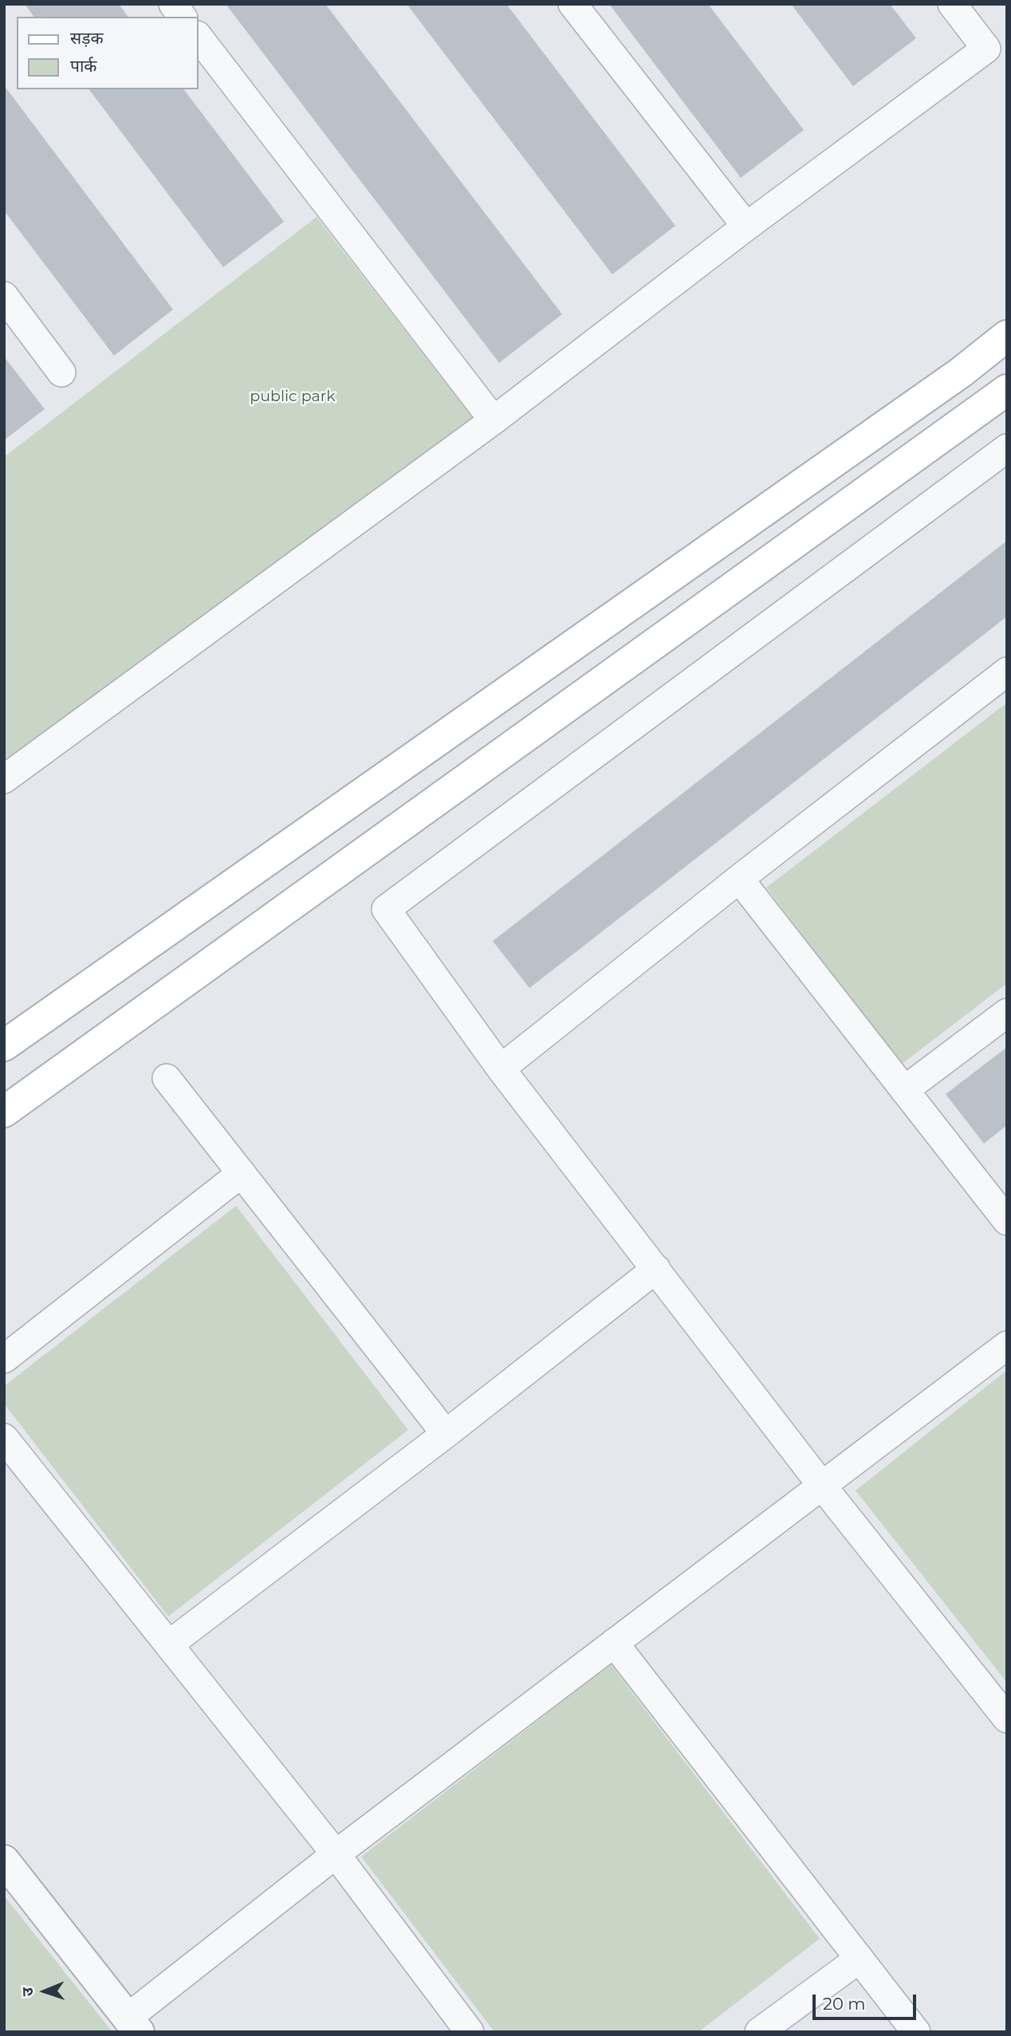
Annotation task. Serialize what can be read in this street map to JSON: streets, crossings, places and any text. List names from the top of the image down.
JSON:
{
  "parks": ["public park"],
  "legend": ["सड़क", "पार्क"],
  "scale_bar": "20 m",
  "north": "left"
}
